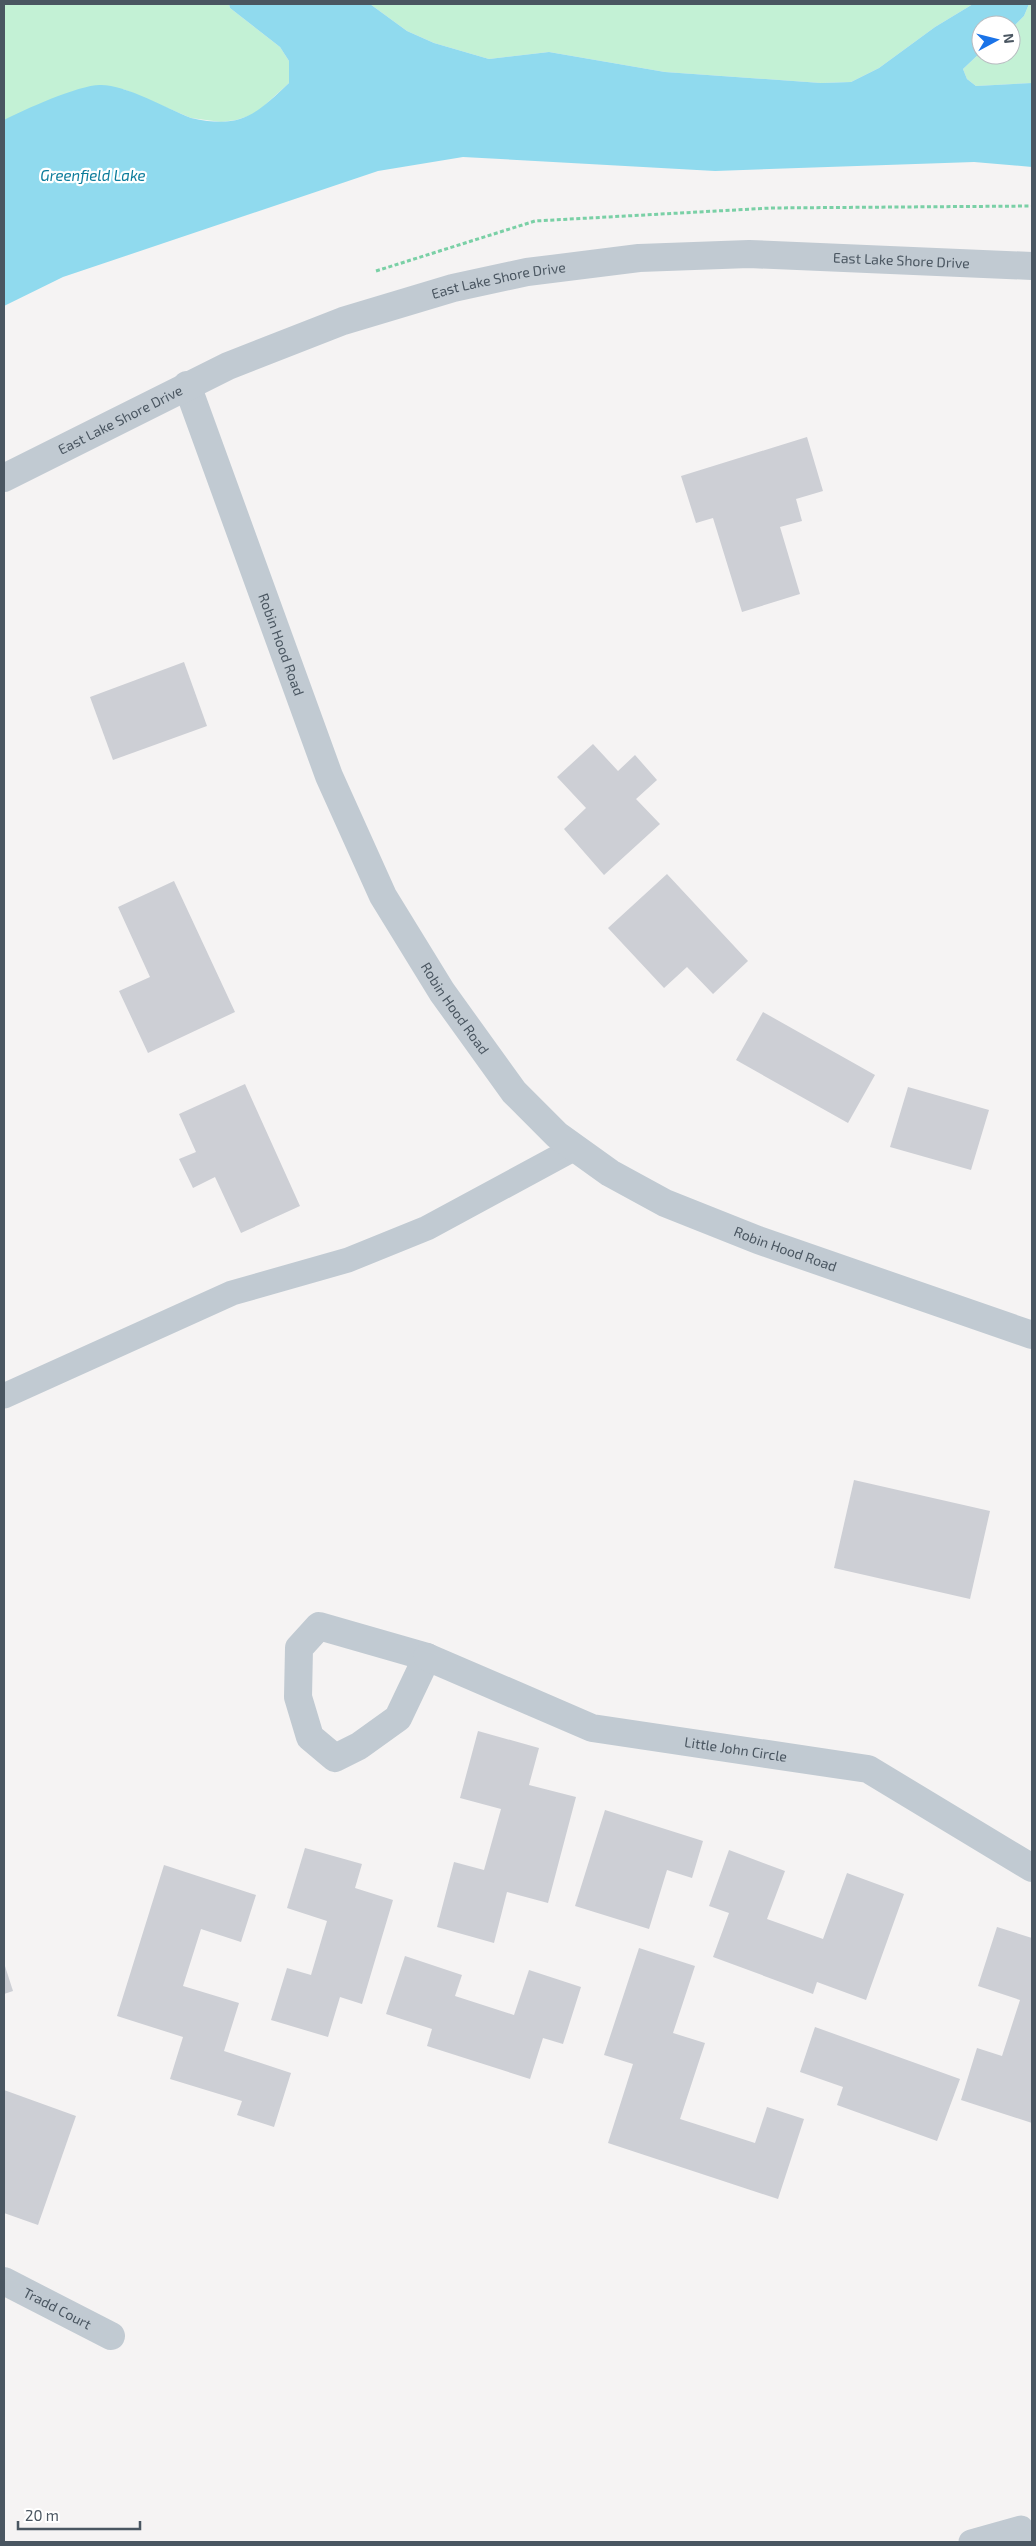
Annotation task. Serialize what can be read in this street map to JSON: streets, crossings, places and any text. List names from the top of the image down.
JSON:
{
  "streets": {
    "street": [
      "East Lake Shore Drive",
      "Robin Hood Road",
      "Little John Circle",
      "Tradd Court"
    ]
  },
  "crossings": [
    ["East Lake Shore Drive", "Robin Hood Road"]
  ],
  "water": ["Greenfield Lake"],
  "scale_bar": "20 m",
  "north": "right"
}
